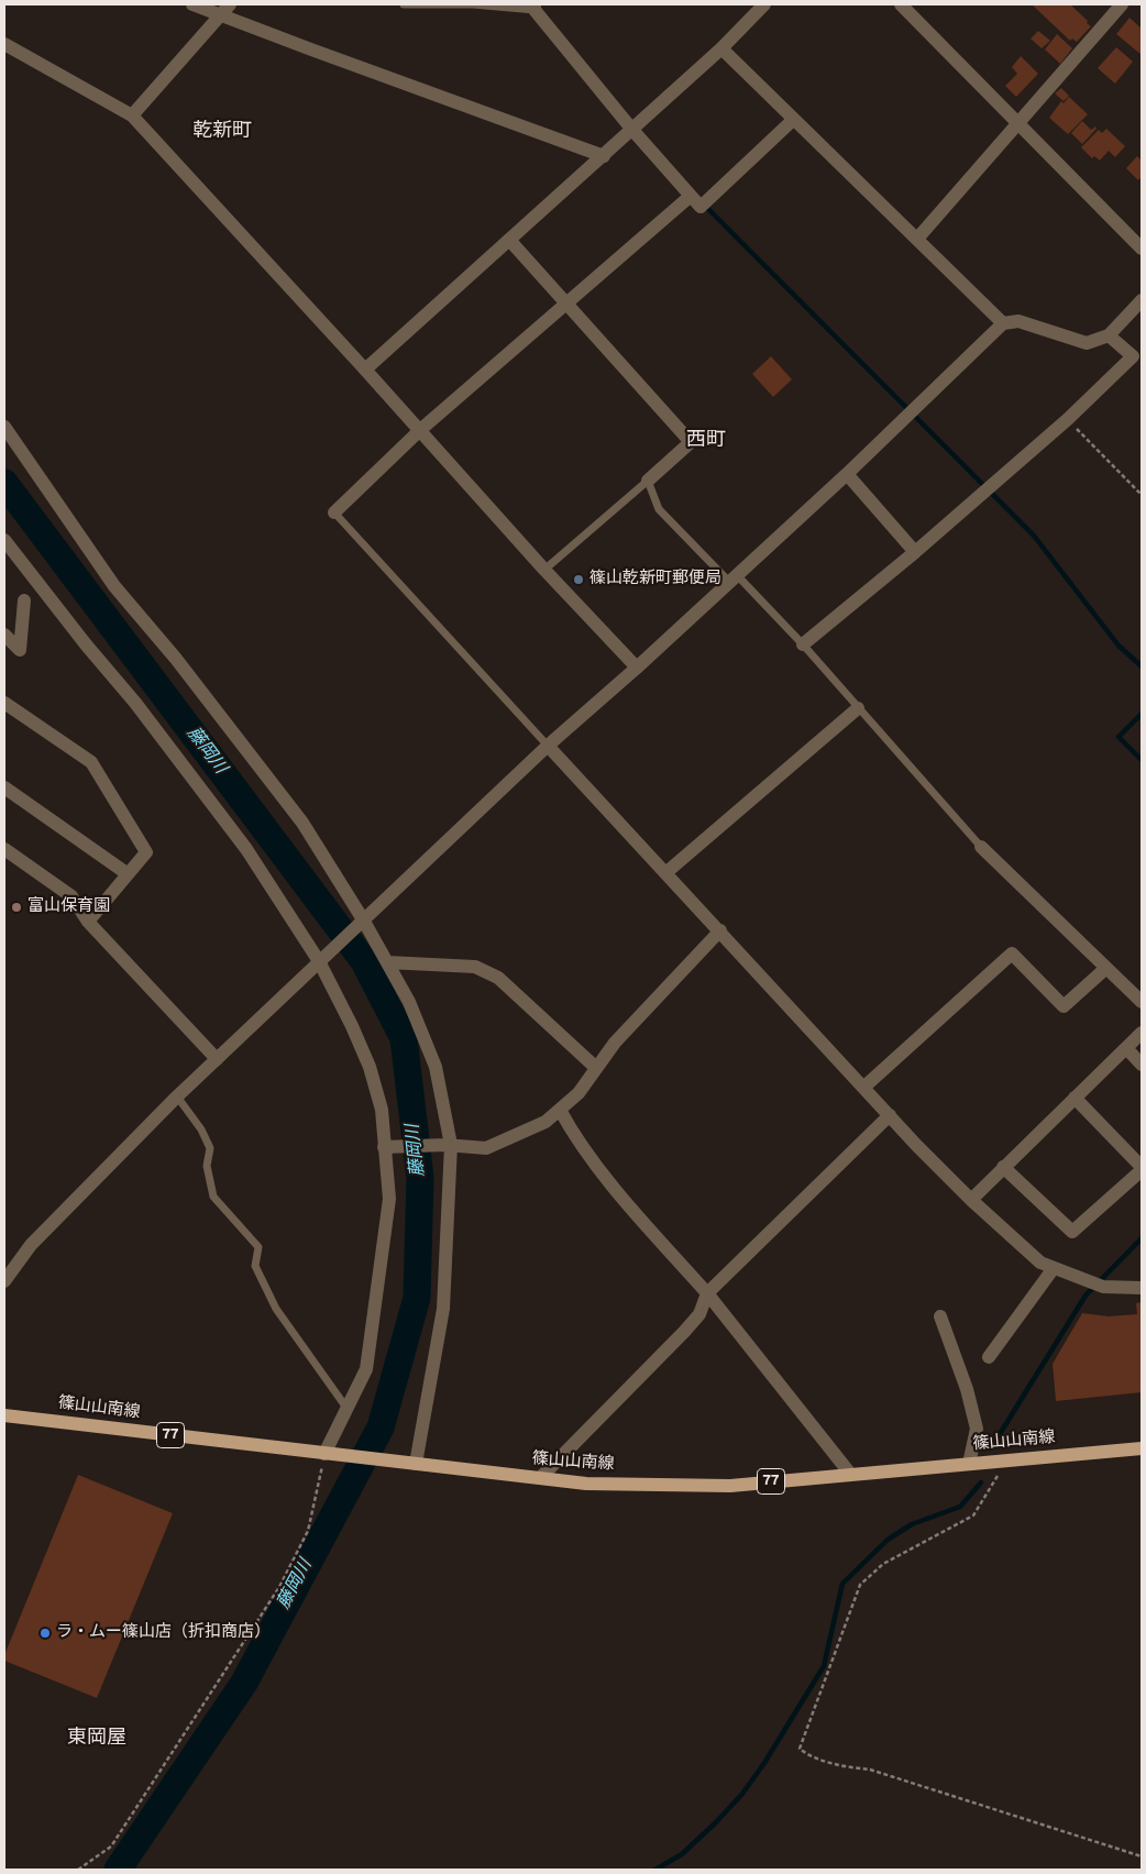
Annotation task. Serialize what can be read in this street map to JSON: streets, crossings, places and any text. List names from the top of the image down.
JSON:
{
  "streets": {
    "main road": ["篠山山南線", "77"]
  },
  "districts": ["乾新町", "西町", "東岡屋"],
  "water": ["藤岡川"],
  "places": ["篠山乾新町郵便局", "富山保育園", "ラ・ムー篠山店（折扣商店）"]
}
